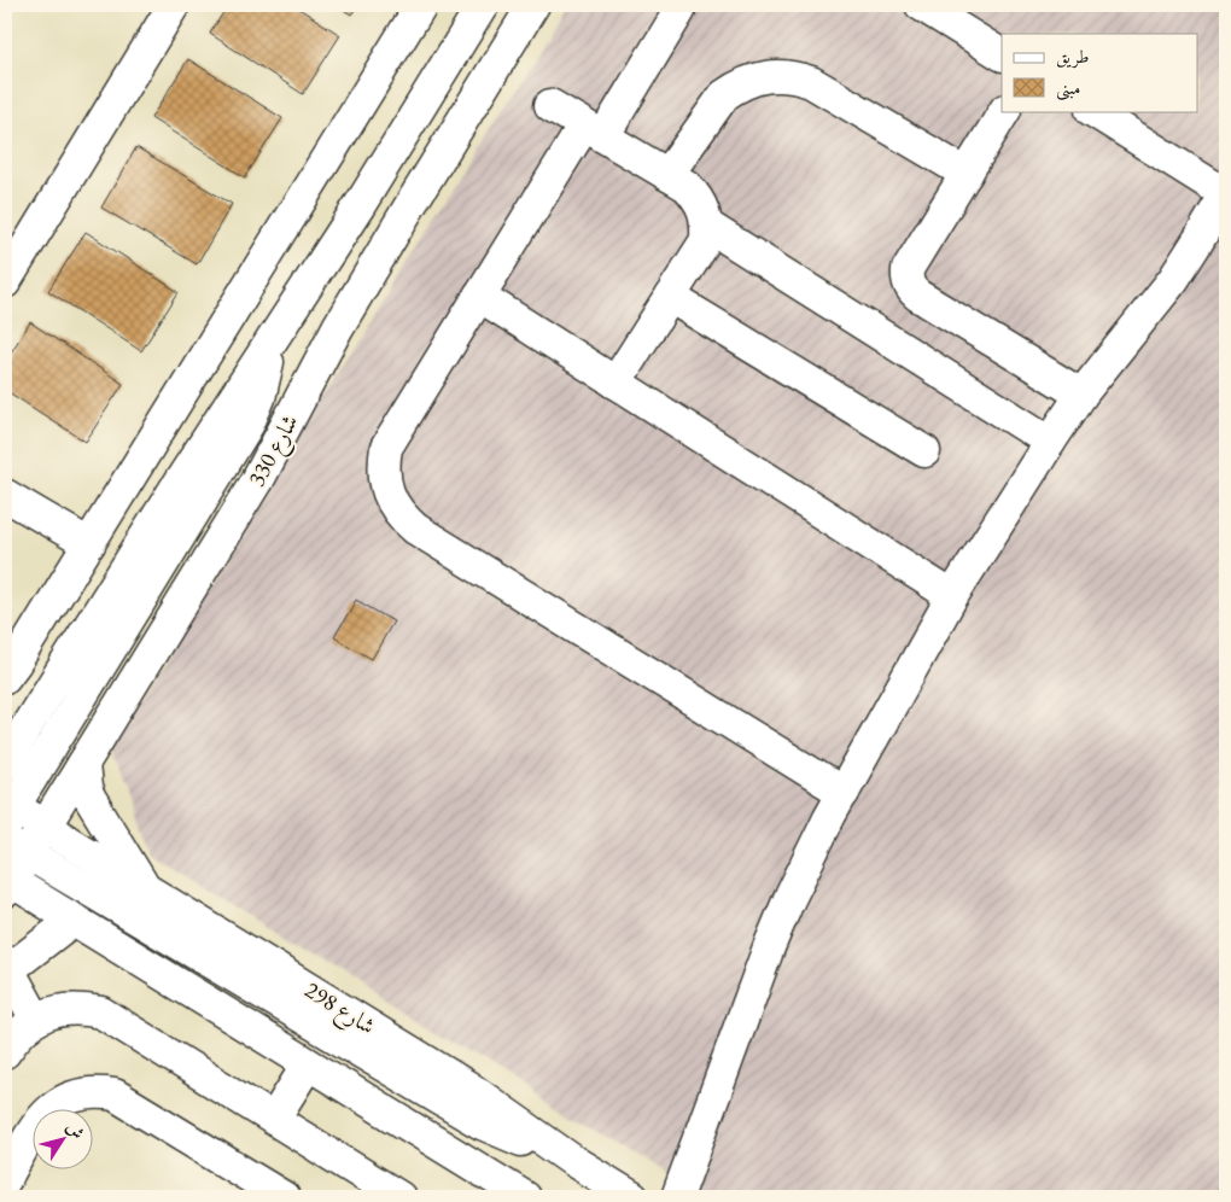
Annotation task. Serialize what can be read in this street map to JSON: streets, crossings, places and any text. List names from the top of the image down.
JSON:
{
  "streets": {
    "street": ["شارع 330", "شارع 298"]
  },
  "crossings": [
    ["شارع 330", "شارع 298"]
  ],
  "legend": ["طريق", "مبنى"],
  "north": "top right"
}
